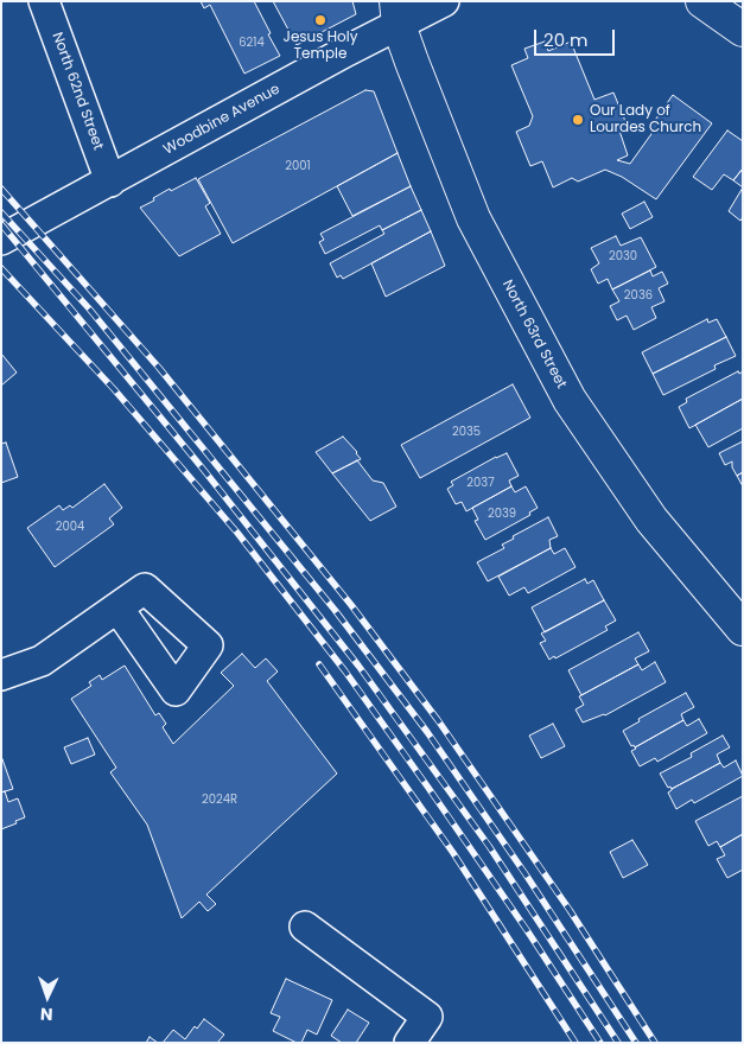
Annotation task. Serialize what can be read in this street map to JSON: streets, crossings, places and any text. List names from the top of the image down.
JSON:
{
  "streets": {
    "main road": ["North 63rd Street"],
    "street": ["North 62nd Street", "Woodbine Avenue"]
  },
  "crossings": [
    ["North 62nd Street", "Woodbine Avenue"],
    ["Woodbine Avenue", "North 63rd Street"]
  ],
  "places": ["Jesus Holy Temple", "Our Lady of Lourdes Church"],
  "house_numbers": [
    "6214",
    "2001",
    "2030",
    "2036",
    "2035",
    "2037",
    "2039",
    "2004",
    "2024R"
  ],
  "scale_bar": "20 m",
  "north": "bottom"
}
